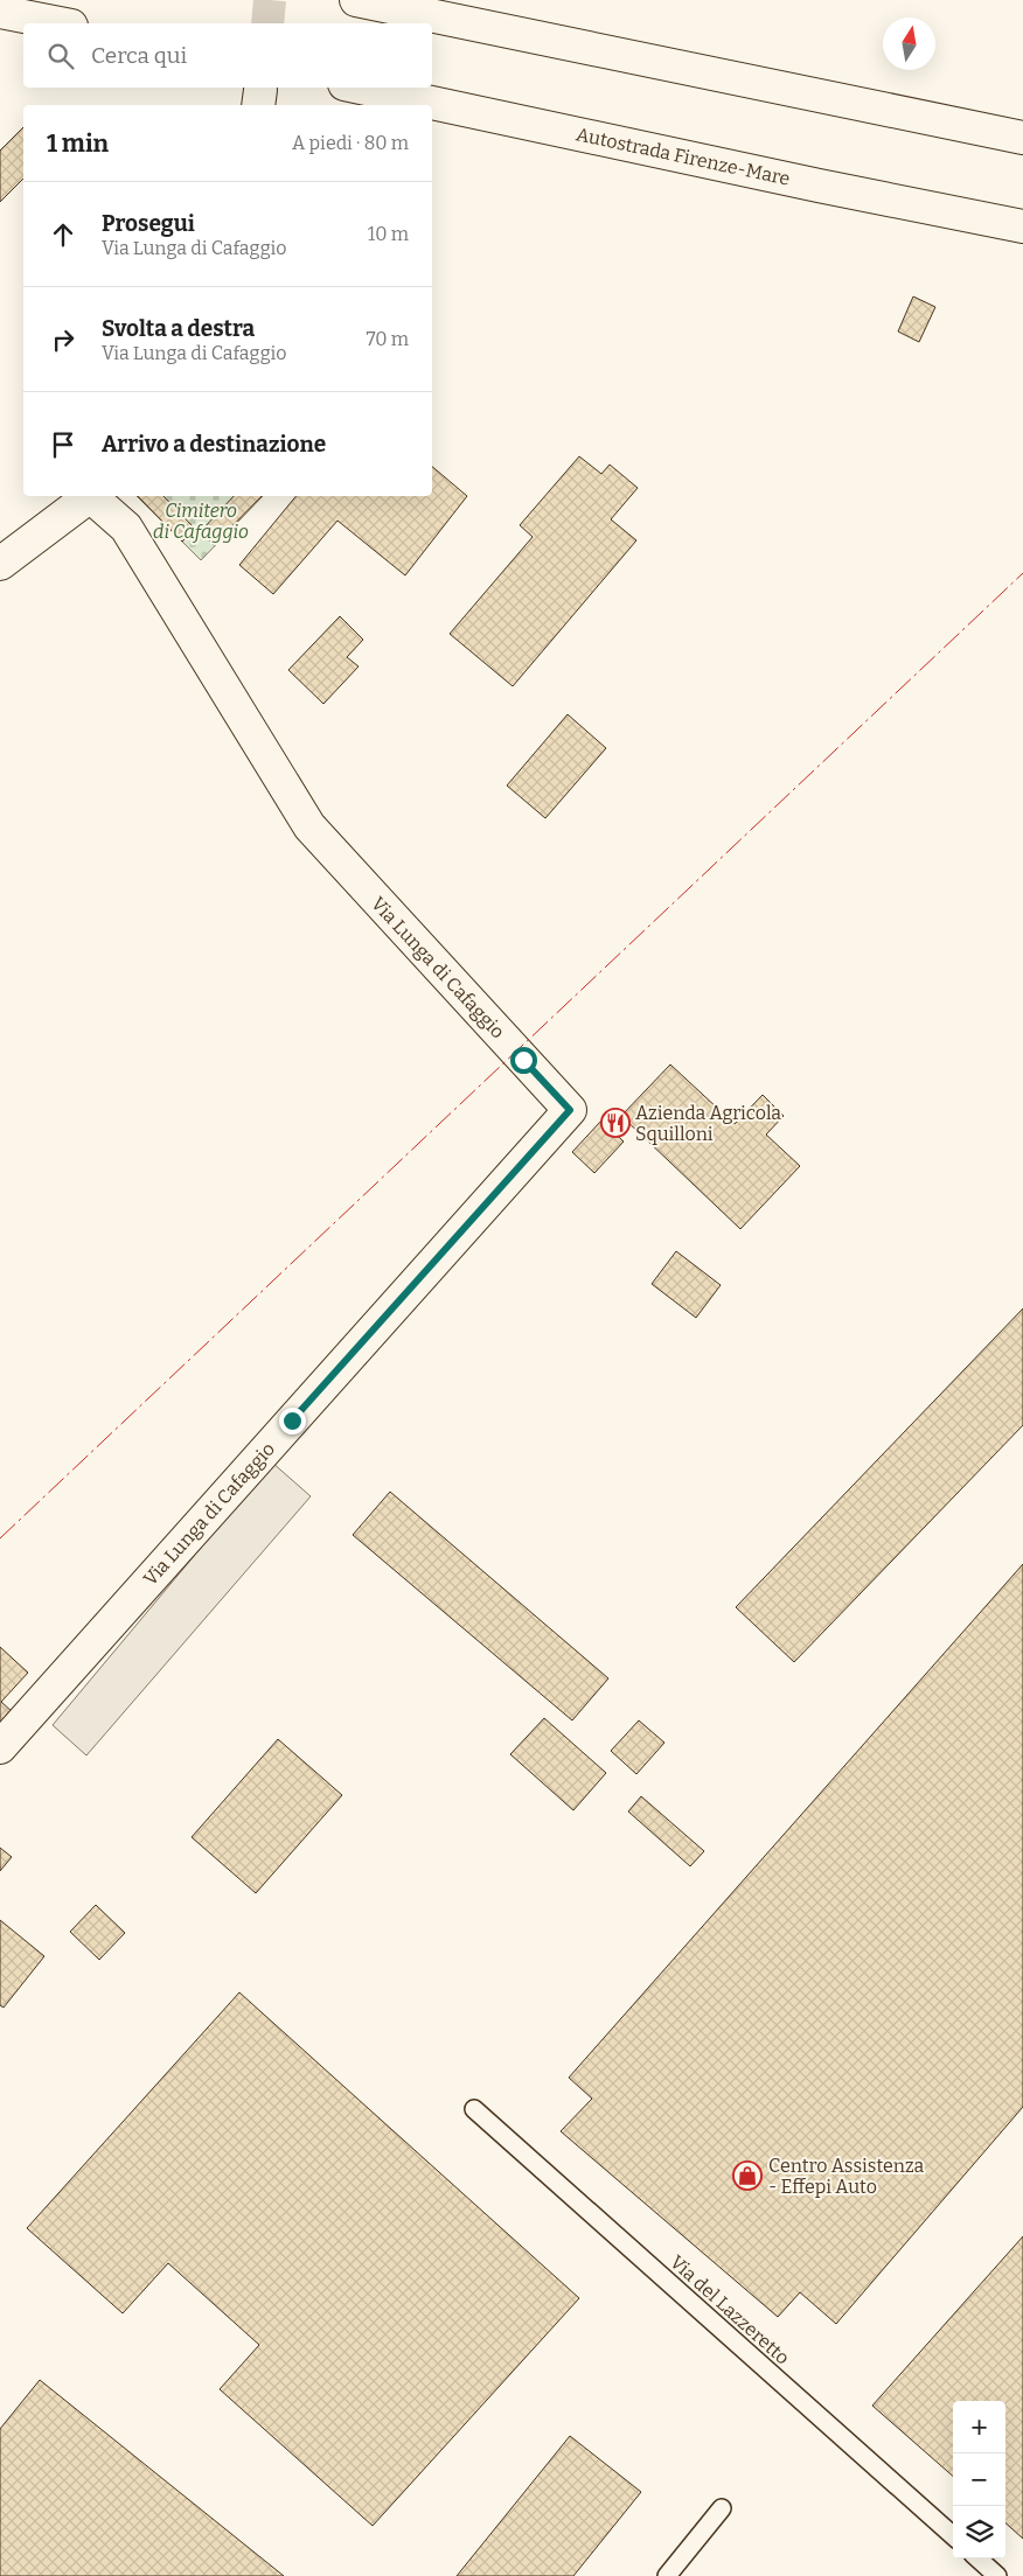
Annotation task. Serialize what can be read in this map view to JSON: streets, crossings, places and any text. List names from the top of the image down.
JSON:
{
  "streets": {
    "main road": ["Autostrada Firenze-Mare", "Via Lunga di Cafaggio"],
    "lane": ["Via del Lazzeretto"]
  },
  "parks": ["Cimitero di Cafaggio"],
  "places": {
    "restaurant": ["Azienda Agricola Squilloni"],
    "shop": ["Centro Assistenza - Effepi Auto"]
  },
  "north": "top",
  "page": {
    "search": "Cerca qui",
    "heading": ["1 min", "A piedi · 80 m"],
    "list": [
      ["Prosegui", "Via Lunga di Cafaggio", "10 m"],
      ["Svolta a destra", "Via Lunga di Cafaggio", "70 m"],
      "Arrivo a destinazione"
    ],
    "map_buttons": ["+", "−"]
  }
}
